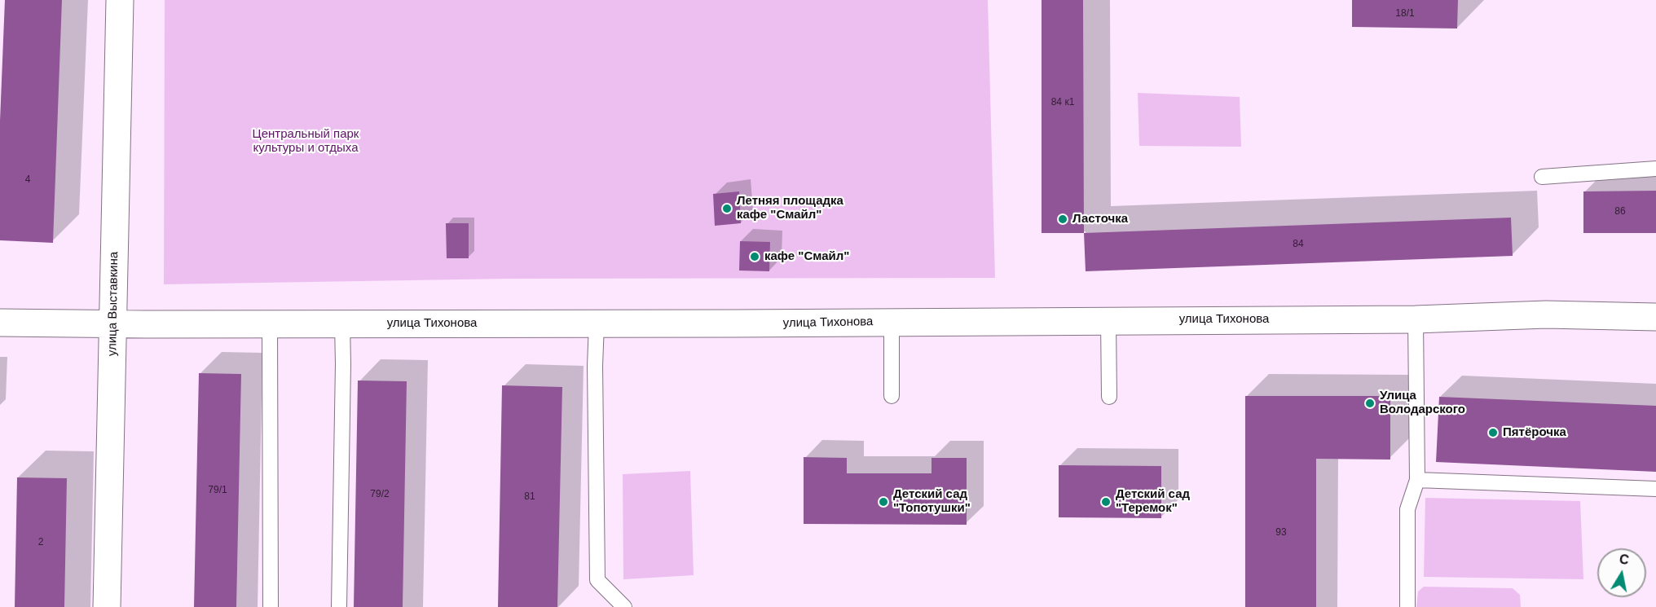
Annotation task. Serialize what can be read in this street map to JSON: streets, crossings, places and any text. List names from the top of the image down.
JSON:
{
  "streets": {
    "street": ["улица Выставкина", "улица Тихонова"]
  },
  "crossings": [
    ["улица Выставкина", "улица Тихонова"]
  ],
  "parks": ["Центральный парк культуры и отдыха"],
  "places": [
    "Летняя площадка кафе \"Смайл\"",
    "Ласточка",
    "кафе \"Смайл\"",
    "Улица Володарского",
    "Пятёрочка",
    "Детский сад \"Топотушки\"",
    "Детский сад \"Теремок\""
  ],
  "house_numbers": [
    "18/1",
    "84 к1",
    "4",
    "86",
    "84",
    "79/1",
    "79/2",
    "81",
    "93",
    "2"
  ],
  "north": "top"
}
